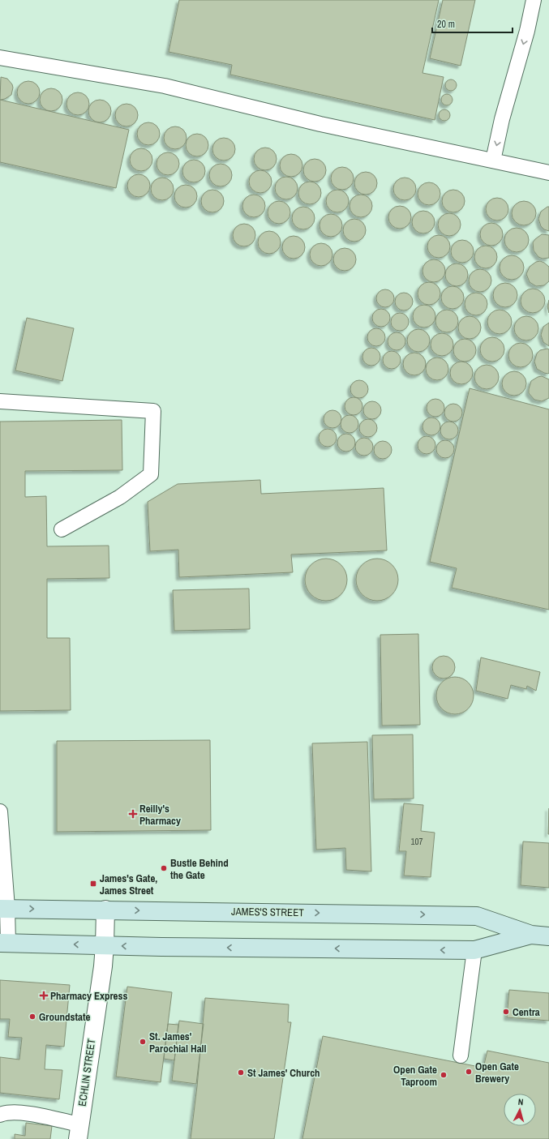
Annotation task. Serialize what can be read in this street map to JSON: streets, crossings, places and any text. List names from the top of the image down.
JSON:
{
  "streets": {
    "main road": ["JAMES'S STREET"],
    "street": ["ECHLIN STREET"]
  },
  "crossings": [
    ["JAMES'S STREET", "ECHLIN STREET"]
  ],
  "places": {
    "health": ["Reilly's Pharmacy", "Pharmacy Express"],
    "other": [
      "Bustle Behind the Gate",
      "Centra",
      "Groundstate",
      "St. James' Parochial Hall",
      "Open Gate Brewery",
      "St James' Church",
      "Open Gate Taproom"
    ],
    "transit": ["James's Gate, James Street"]
  },
  "house_numbers": ["107"],
  "scale_bar": "20 m",
  "north": "top"
}
